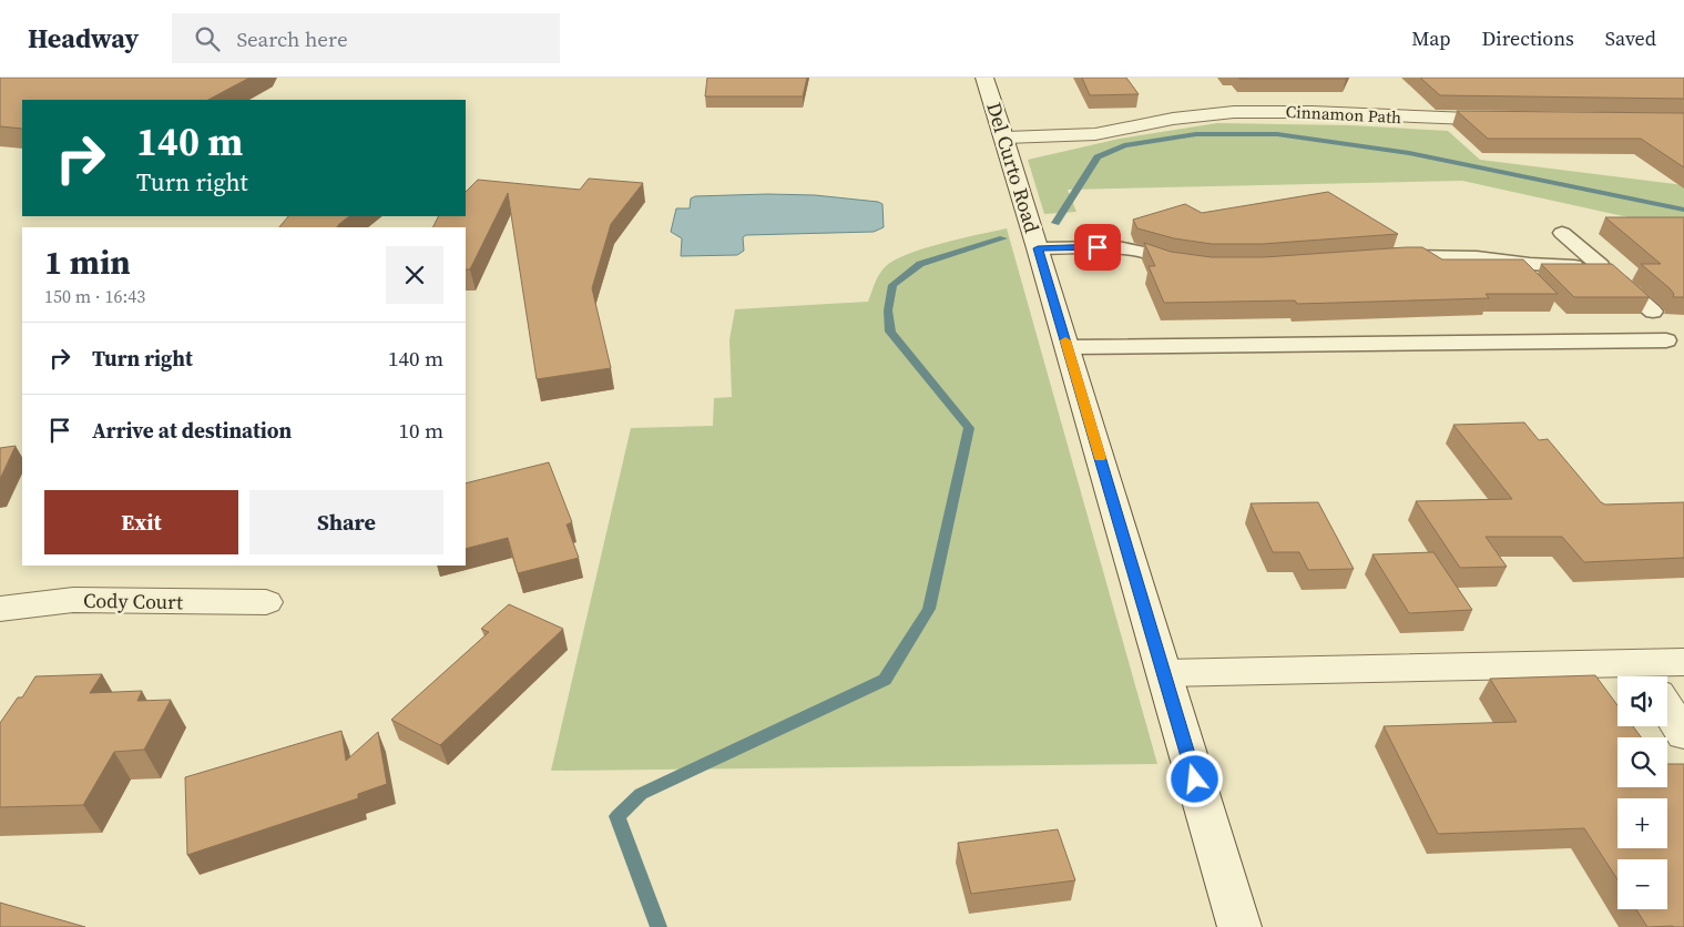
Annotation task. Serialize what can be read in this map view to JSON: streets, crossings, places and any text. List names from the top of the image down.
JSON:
{
  "streets": {
    "street": ["Cinnamon Path", "Del Curto Road", "Cody Court"]
  },
  "crossings": [
    ["Cinnamon Path", "Del Curto Road"]
  ],
  "page": {
    "header": "Headway",
    "search": "Search here",
    "nav": ["Map", "Directions", "Saved"],
    "turn": ["140 m", "Turn right"],
    "heading": ["1 min", "150 m · 16:43"],
    "list": [
      {
        "name": "Turn right",
        "value": "140 m"
      },
      {
        "name": "Arrive at destination",
        "value": "10 m"
      }
    ],
    "buttons": ["Exit", "Share"],
    "map_buttons": ["+", "−"]
  }
}
